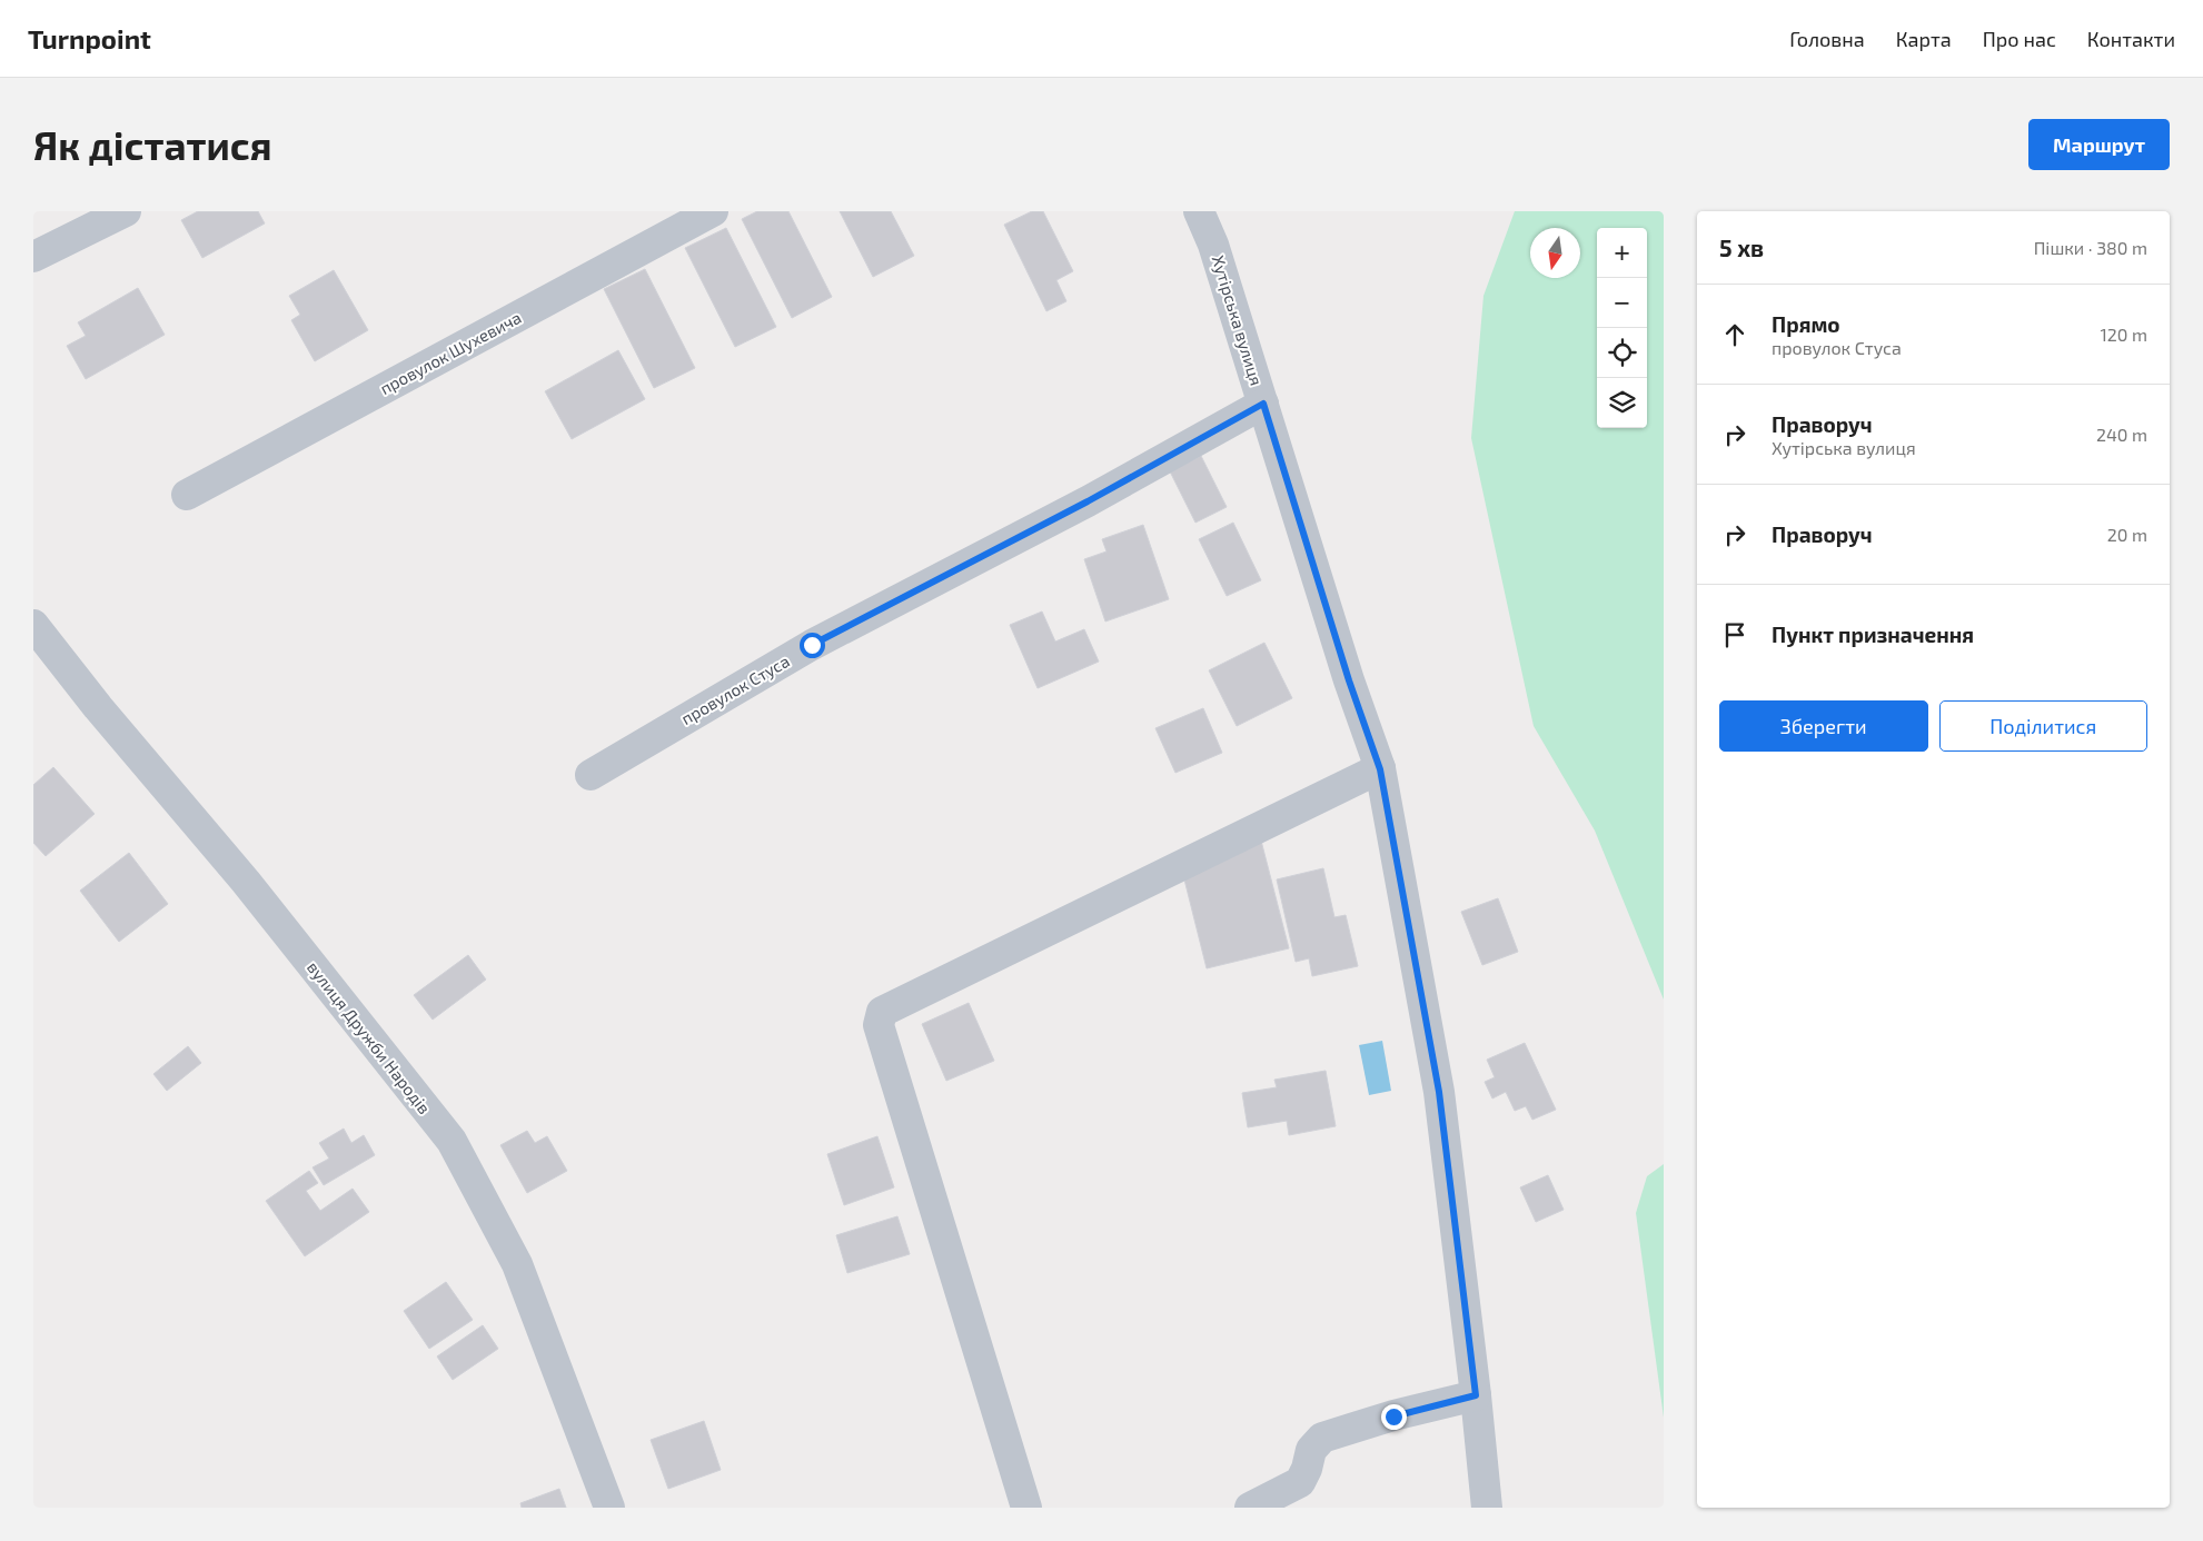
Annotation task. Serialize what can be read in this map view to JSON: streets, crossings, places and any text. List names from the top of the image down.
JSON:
{
  "streets": {
    "street": [
      "Хутірська вулиця",
      "провулок Шухевича",
      "провулок Стуса",
      "вулиця Дружби Народів"
    ]
  },
  "crossings": [
    ["Хутірська вулиця", "провулок Стуса"]
  ],
  "north": "bottom",
  "page": {
    "header": "Turnpoint",
    "nav": [
      "Головна",
      "Карта",
      "Про нас",
      "Контакти"
    ],
    "buttons": [
      "Маршрут",
      ["Зберегти", "Поділитися"]
    ],
    "title": "Як дістатися",
    "heading": ["5 хв", "Пішки · 380 m"],
    "map_buttons": ["+", "−"],
    "list": [
      ["Прямо", "провулок Стуса", "120 m"],
      ["Праворуч", "Хутірська вулиця", "240 m"],
      ["Праворуч", "20 m"],
      "Пункт призначення"
    ]
  }
}
